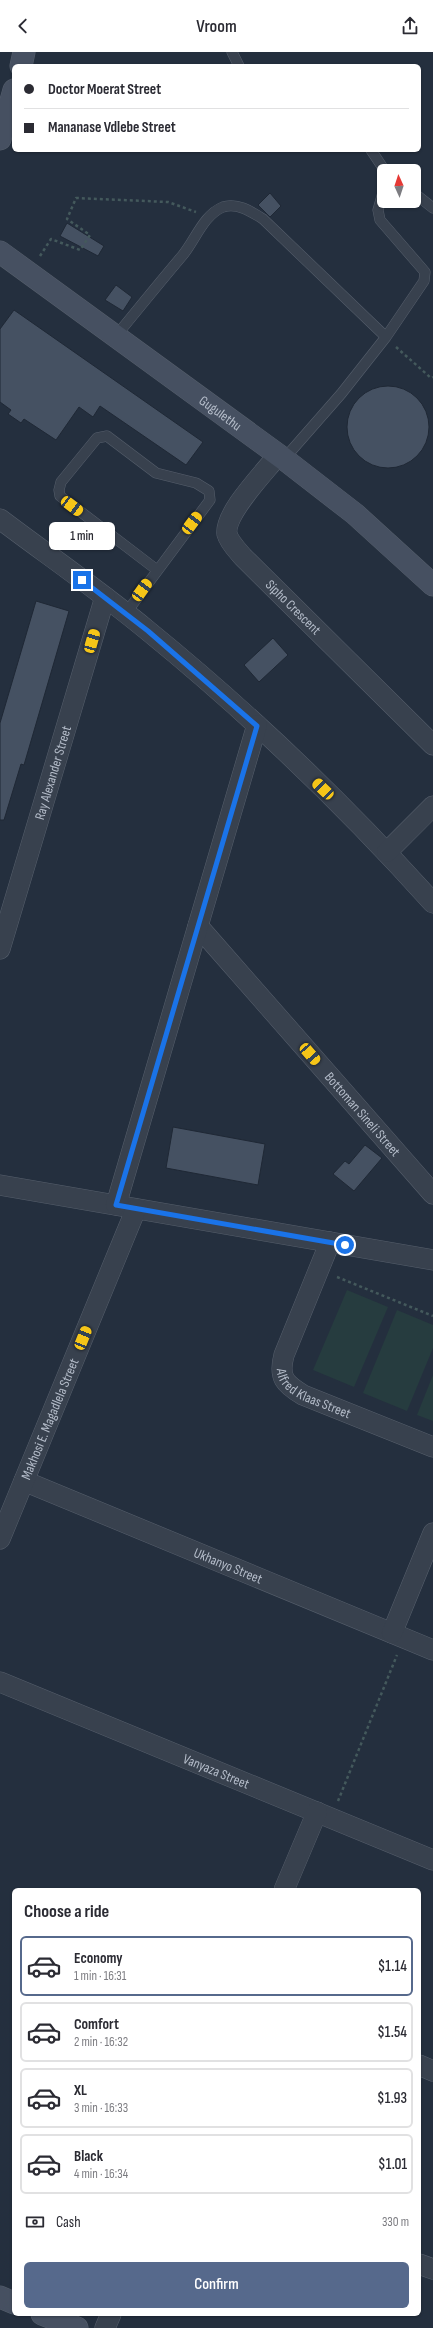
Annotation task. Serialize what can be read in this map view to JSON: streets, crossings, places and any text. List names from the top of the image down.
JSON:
{
  "streets": {
    "street": [
      "Gugulethu",
      "Sipho Crescent",
      "Ray Alexander Street",
      "Bottoman Sineli Street",
      "Alfred Klaas Street",
      "Makhosi E. Magadlela Street",
      "Ukhanyo Street",
      "Vanyaza Street"
    ]
  },
  "crossings": [
    ["Gugulethu", "Sipho Crescent"],
    ["Makhosi E. Magadlela Street", "Ukhanyo Street"]
  ],
  "north": "top",
  "page": {
    "header": "Vroom",
    "banner": ["Doctor Moerat Street", "Mananase Vdlebe Street"],
    "bubble": "1 min",
    "heading": "Choose a ride",
    "list": [
      {
        "name": "Economy",
        "note": "1 min · 16:31",
        "value": "$1.14"
      },
      {
        "name": "Comfort",
        "note": "2 min · 16:32",
        "value": "$1.54"
      },
      {
        "name": "XL",
        "note": "3 min · 16:33",
        "value": "$1.93"
      },
      {
        "name": "Black",
        "note": "4 min · 16:34",
        "value": "$1.01"
      }
    ],
    "pay": ["Cash", "330 m"],
    "buttons": "Confirm"
  }
}
